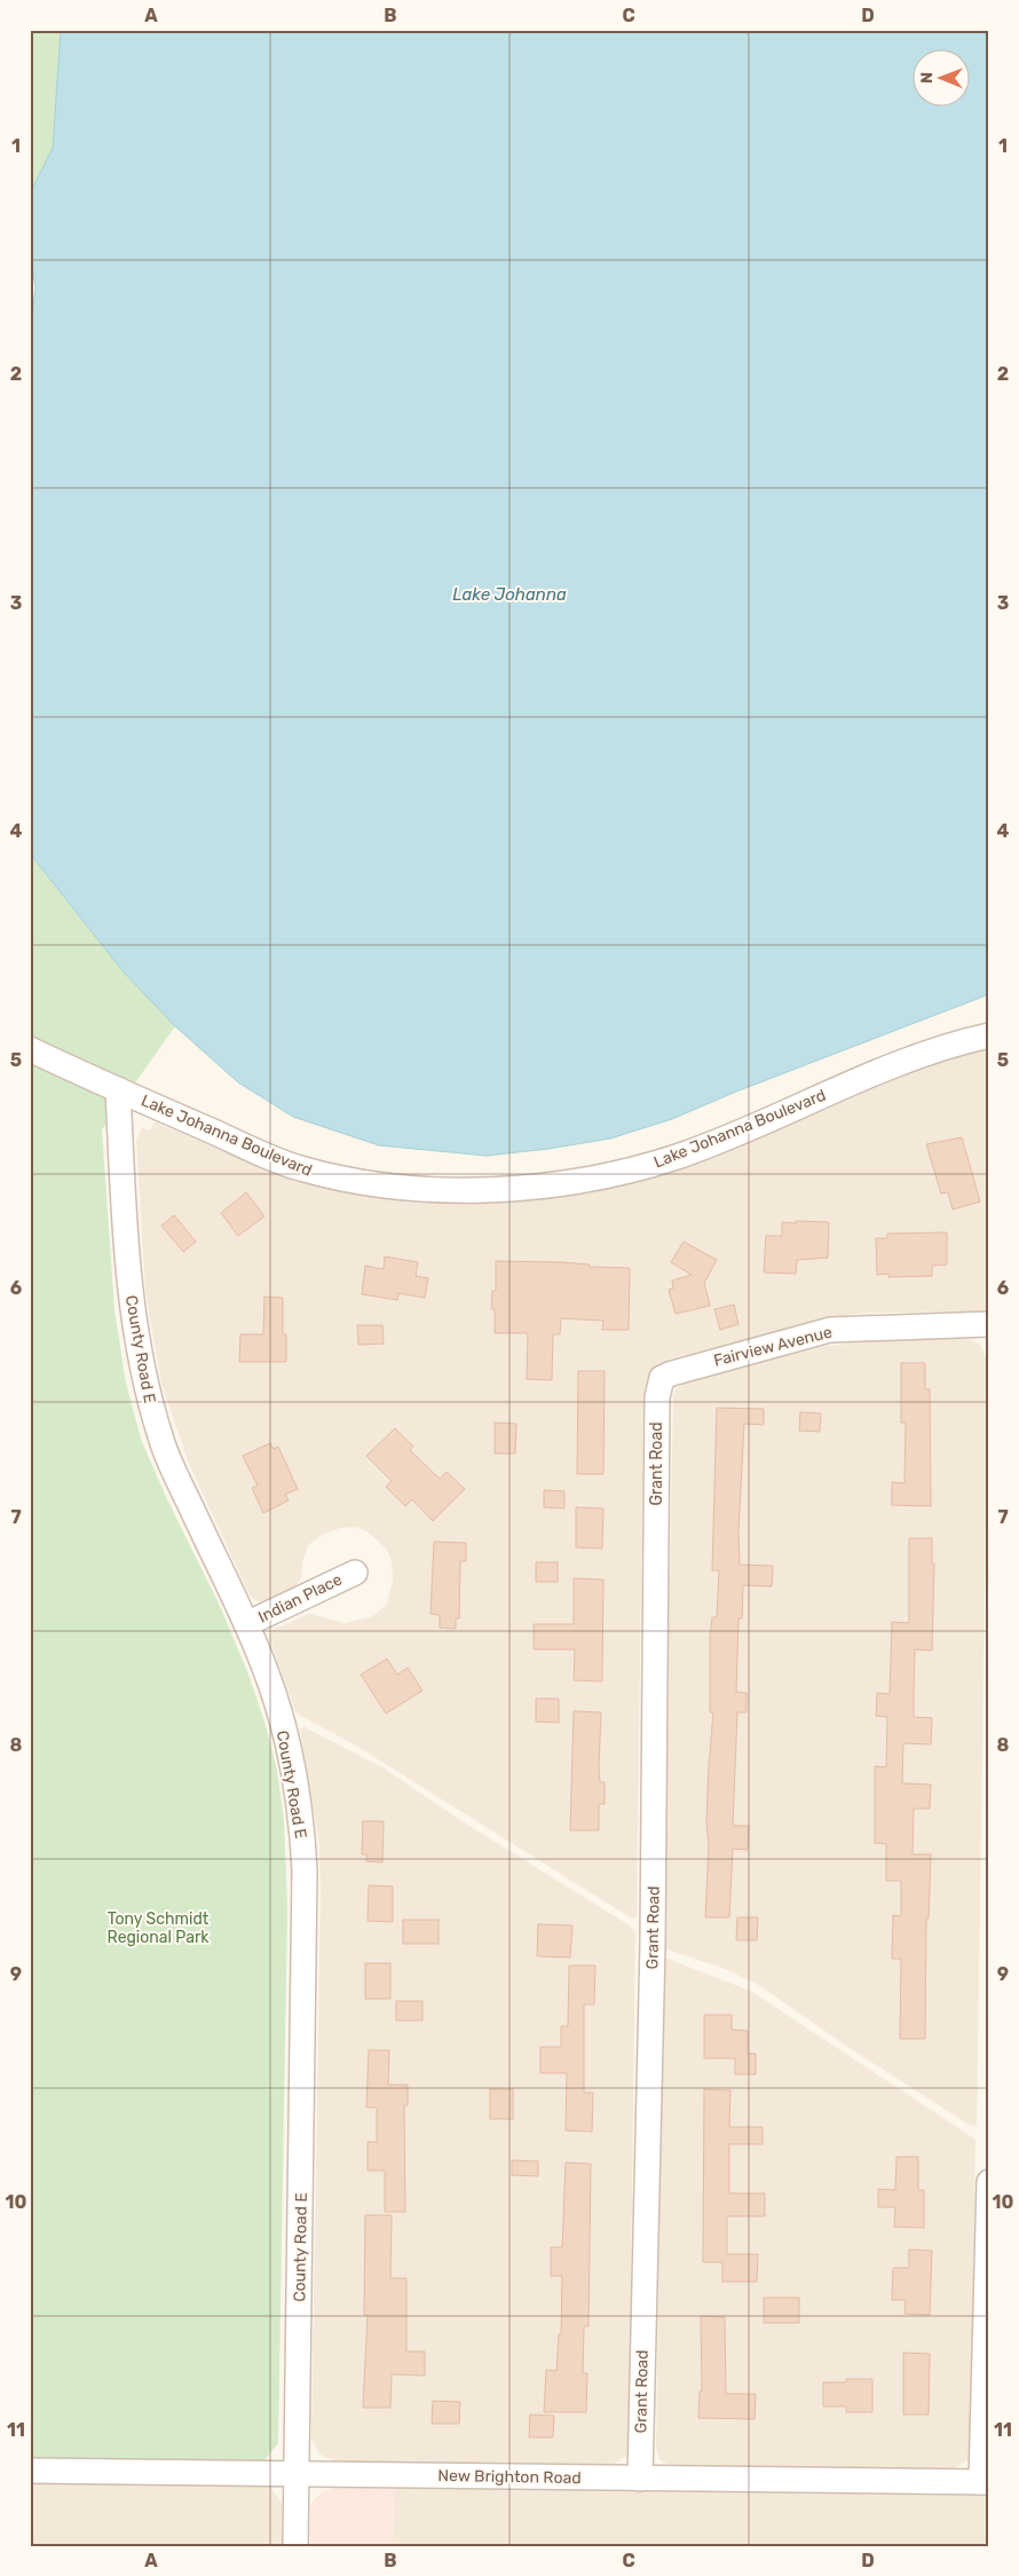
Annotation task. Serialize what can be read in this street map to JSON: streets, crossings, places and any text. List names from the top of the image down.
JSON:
{
  "streets": {
    "street": [
      "Lake Johanna Boulevard",
      "Fairview Avenue",
      "County Road E",
      "Grant Road",
      "Indian Place",
      "New Brighton Road"
    ]
  },
  "crossings": [
    ["Lake Johanna Boulevard", "County Road E"],
    ["Fairview Avenue", "Grant Road"],
    ["County Road E", "Indian Place"],
    ["County Road E", "New Brighton Road"],
    ["Grant Road", "New Brighton Road"]
  ],
  "water": ["Lake Johanna"],
  "parks": ["Tony Schmidt Regional Park"],
  "north": "left",
  "grid": {
    "columns": [
      "A",
      "B",
      "C",
      "D"
    ],
    "rows": [
      "1",
      "2",
      "3",
      "4",
      "5",
      "6",
      "7",
      "8",
      "9",
      "10",
      "11"
    ]
  }
}
